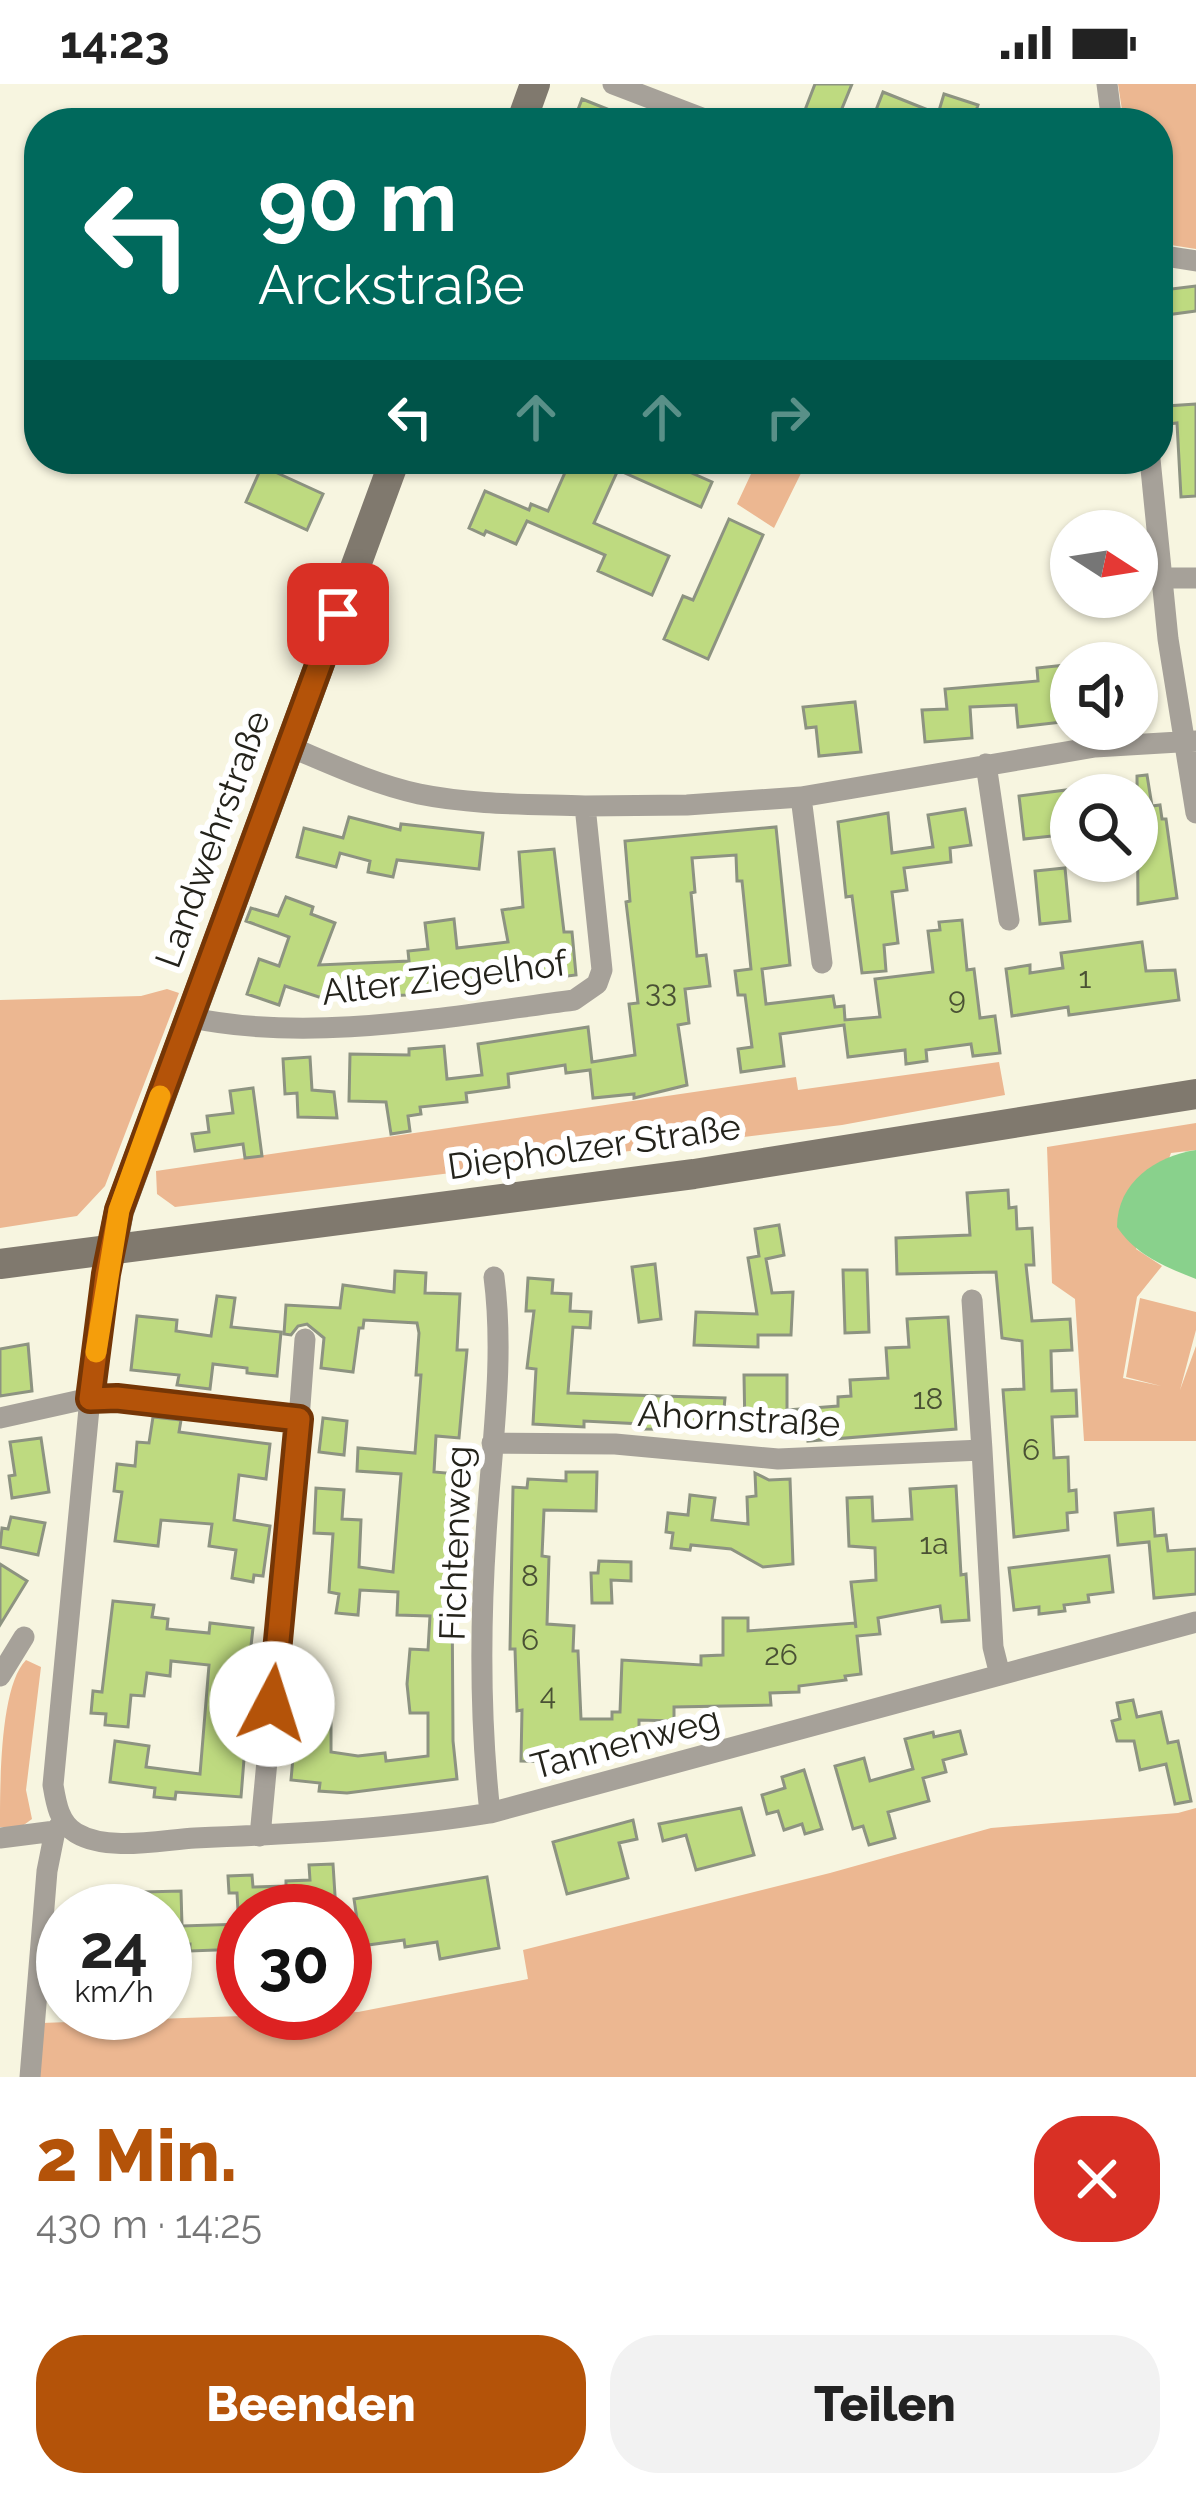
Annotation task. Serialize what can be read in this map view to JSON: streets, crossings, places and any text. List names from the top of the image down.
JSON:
{
  "streets": {
    "main road": ["Landwehrstraße", "Diepholzer Straße"],
    "street": [
      "Alter Ziegelhof",
      "Ahornstraße",
      "Fichtenweg",
      "Tannenweg"
    ]
  },
  "crossings": [
    ["Landwehrstraße", "Alter Ziegelhof"],
    ["Landwehrstraße", "Diepholzer Straße"],
    ["Ahornstraße", "Fichtenweg"],
    ["Fichtenweg", "Tannenweg"]
  ],
  "house_numbers": [
    "1",
    "33",
    "9",
    "18",
    "6",
    "1a",
    "8",
    "6",
    "26",
    "4"
  ],
  "north": "right",
  "page": {
    "status": "14:23",
    "turn": ["90 m", "Arckstraße"],
    "speed": "24 km/h",
    "limit": "30",
    "heading": ["2 Min.", "430 m · 14:25"],
    "buttons": ["Beenden", "Teilen"]
  }
}
